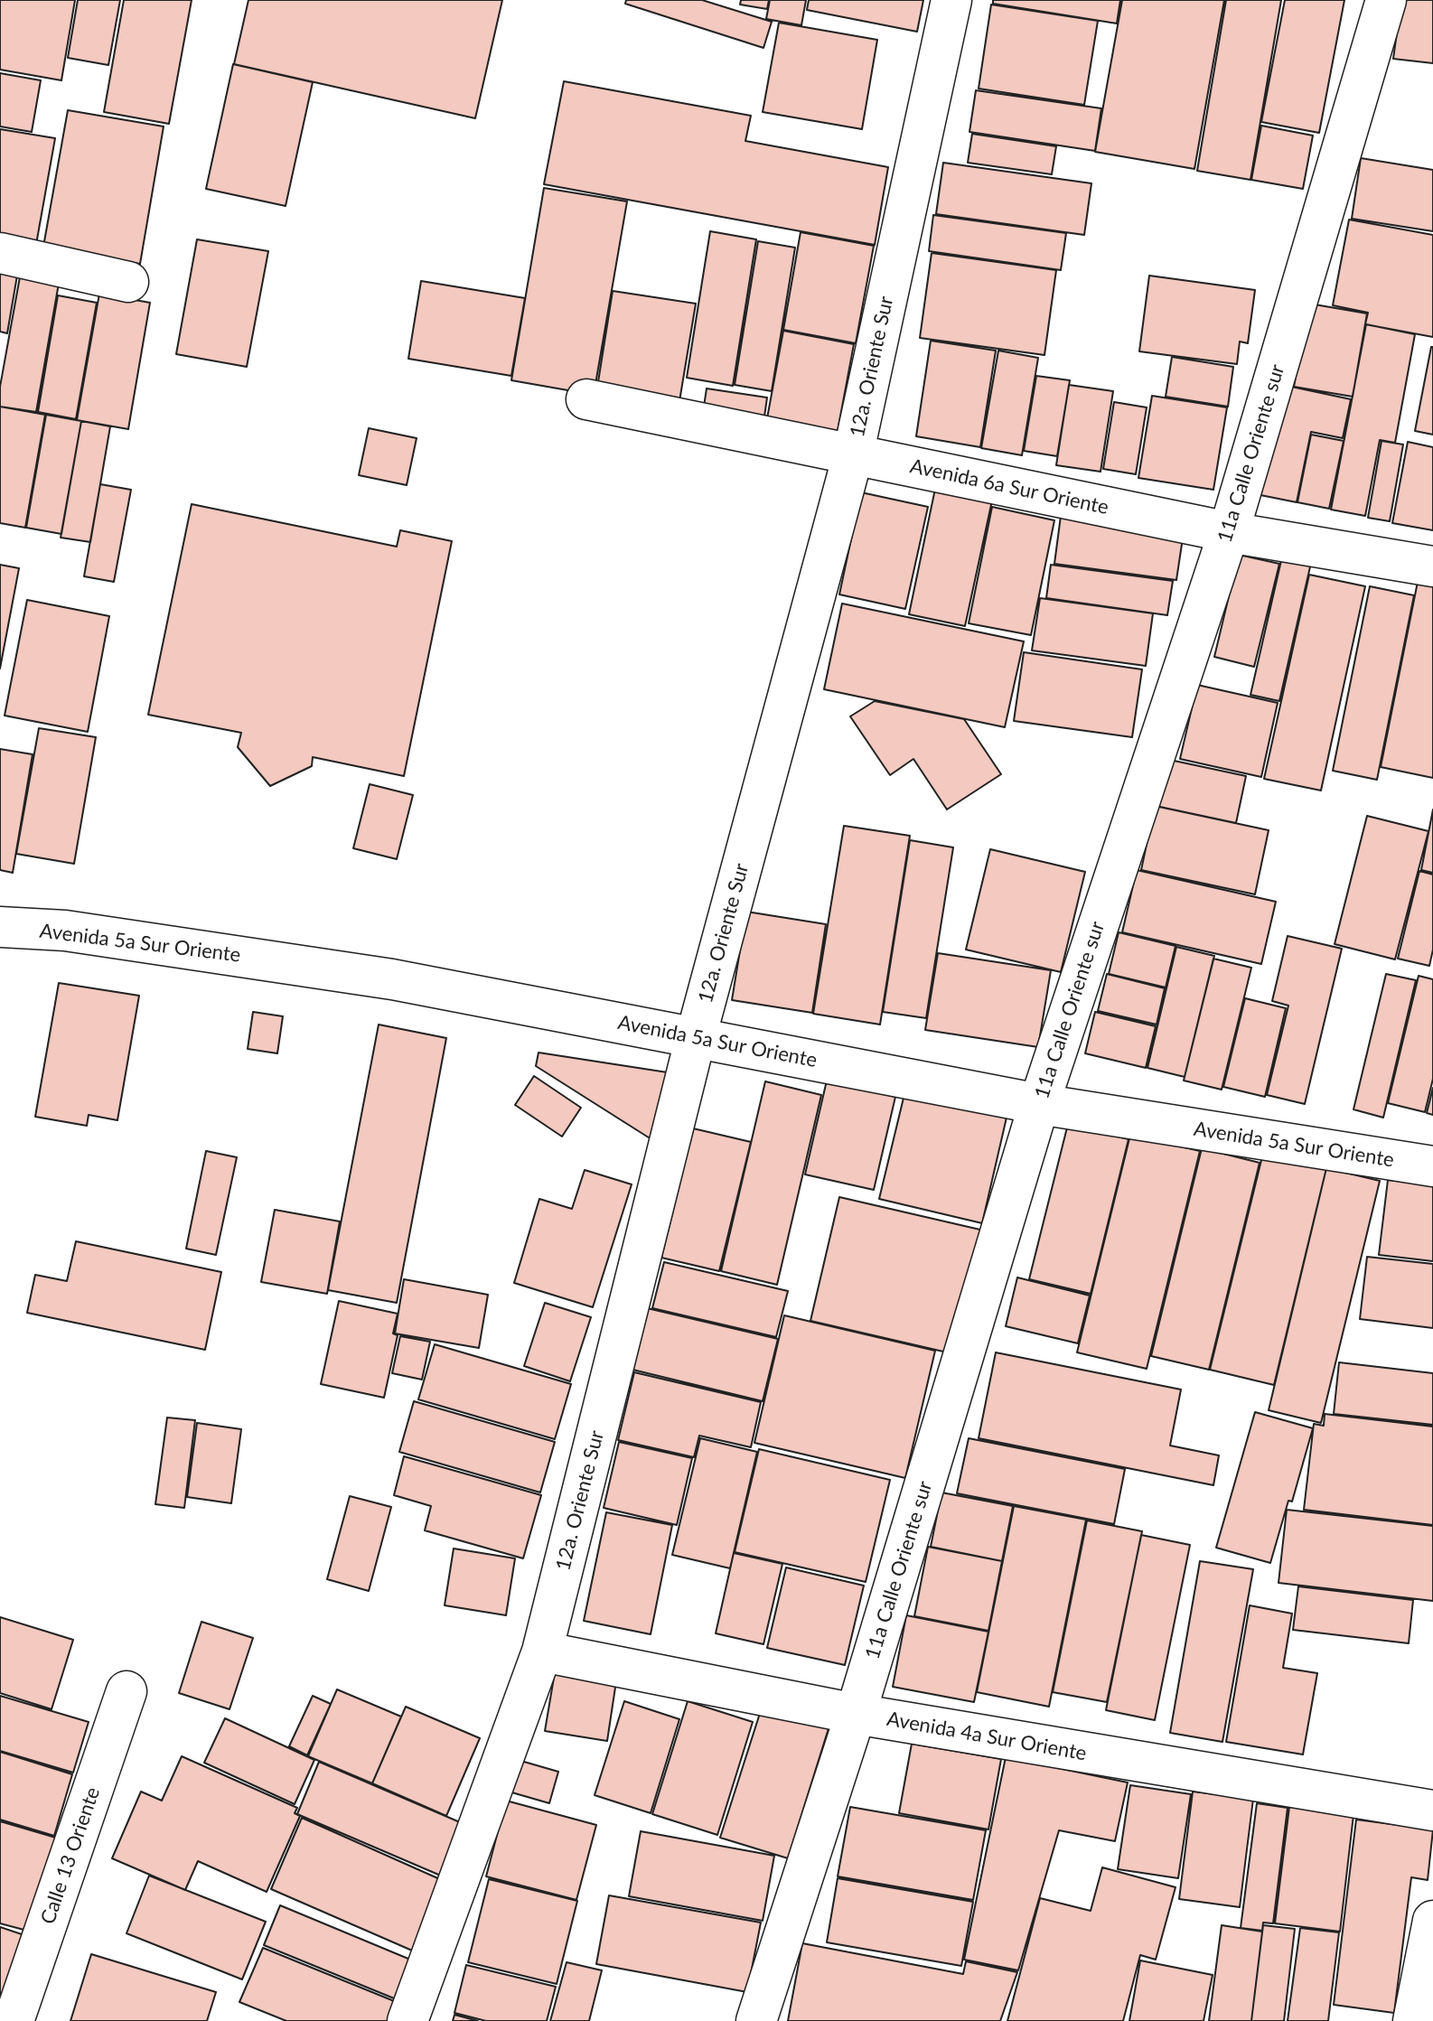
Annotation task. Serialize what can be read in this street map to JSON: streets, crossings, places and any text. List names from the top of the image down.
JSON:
{
  "streets": {
    "street": [
      "12a. Oriente Sur",
      "11a Calle Oriente sur",
      "Avenida 6a Sur Oriente",
      "Avenida 5a Sur Oriente",
      "Avenida 4a Sur Oriente",
      "Calle 13 Oriente"
    ]
  },
  "crossings": [
    ["12a. Oriente Sur", "Avenida 6a Sur Oriente"],
    ["12a. Oriente Sur", "Avenida 5a Sur Oriente"],
    ["12a. Oriente Sur", "Avenida 4a Sur Oriente"],
    ["11a Calle Oriente sur", "Avenida 6a Sur Oriente"],
    ["11a Calle Oriente sur", "Avenida 5a Sur Oriente"],
    ["11a Calle Oriente sur", "Avenida 4a Sur Oriente"]
  ]
}
